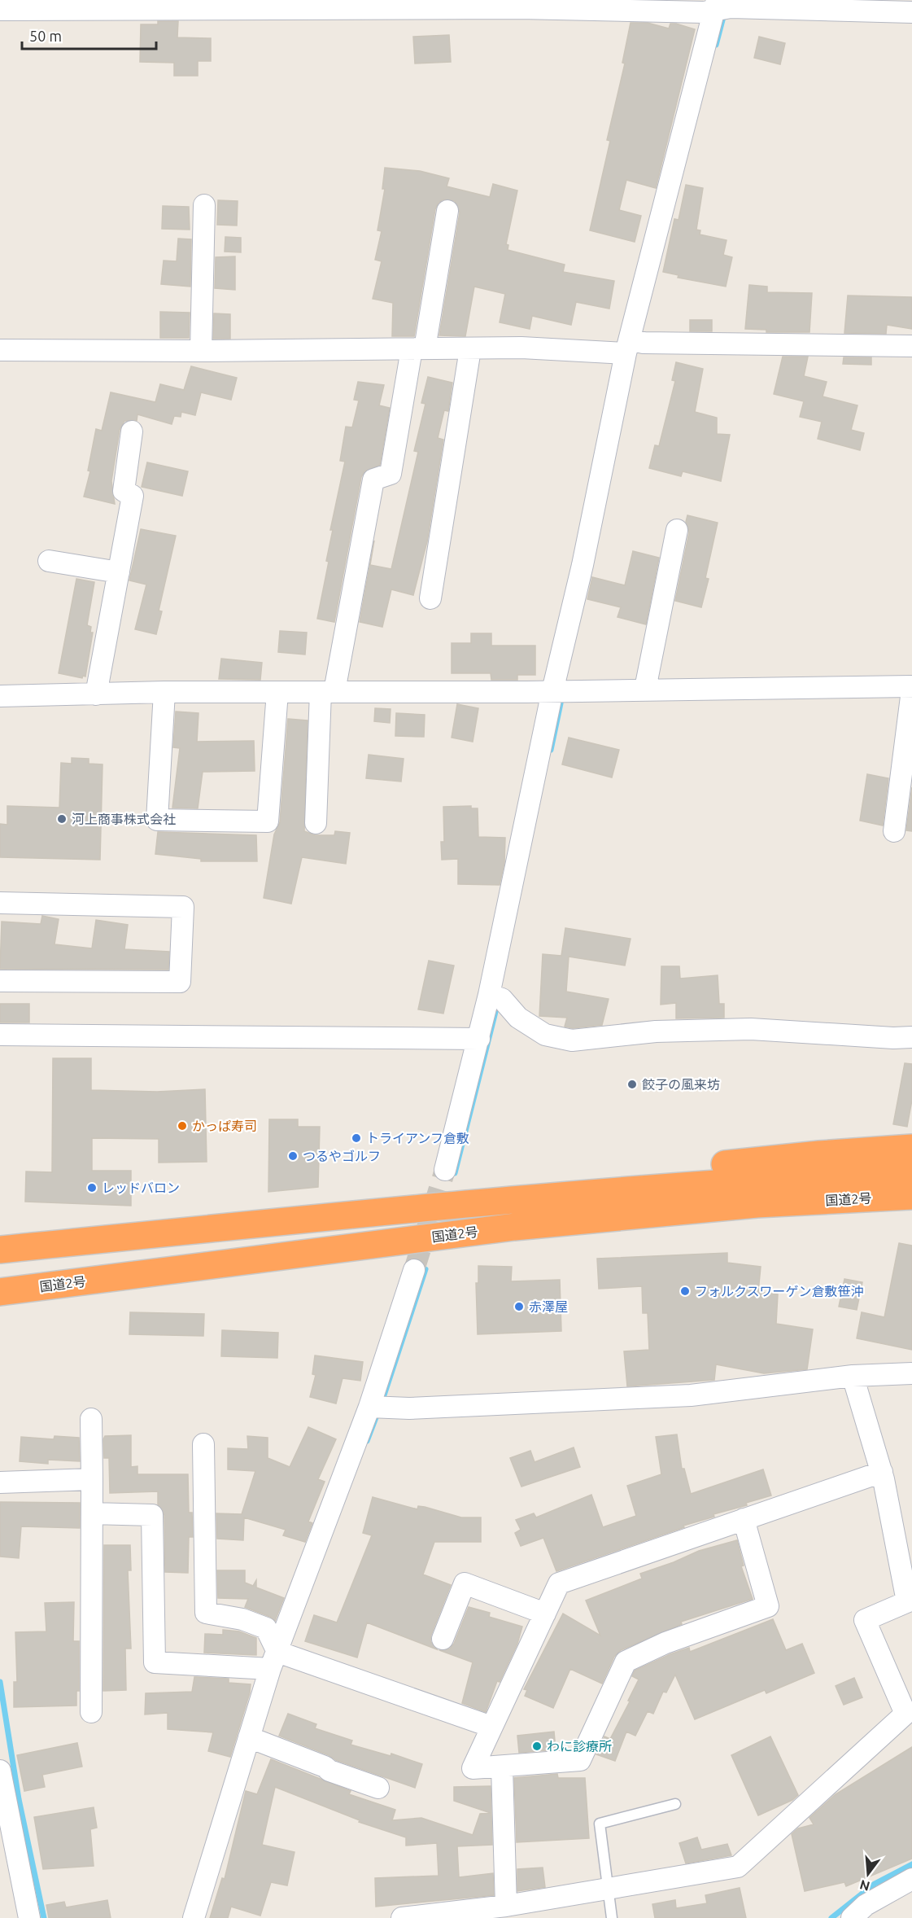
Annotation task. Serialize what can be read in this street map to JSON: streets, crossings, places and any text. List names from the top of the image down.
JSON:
{
  "streets": {
    "highway": ["国道2号"]
  },
  "places": [
    "河上商事株式会社",
    "餃子の風来坊",
    "かっぱ寿司",
    "トライアンフ倉敷",
    "つるやゴルフ",
    "レッドバロン",
    "フォルクスワーゲン倉敷笹沖",
    "赤澤屋",
    "わに診療所"
  ],
  "scale_bar": "50 m",
  "north": "bottom"
}
